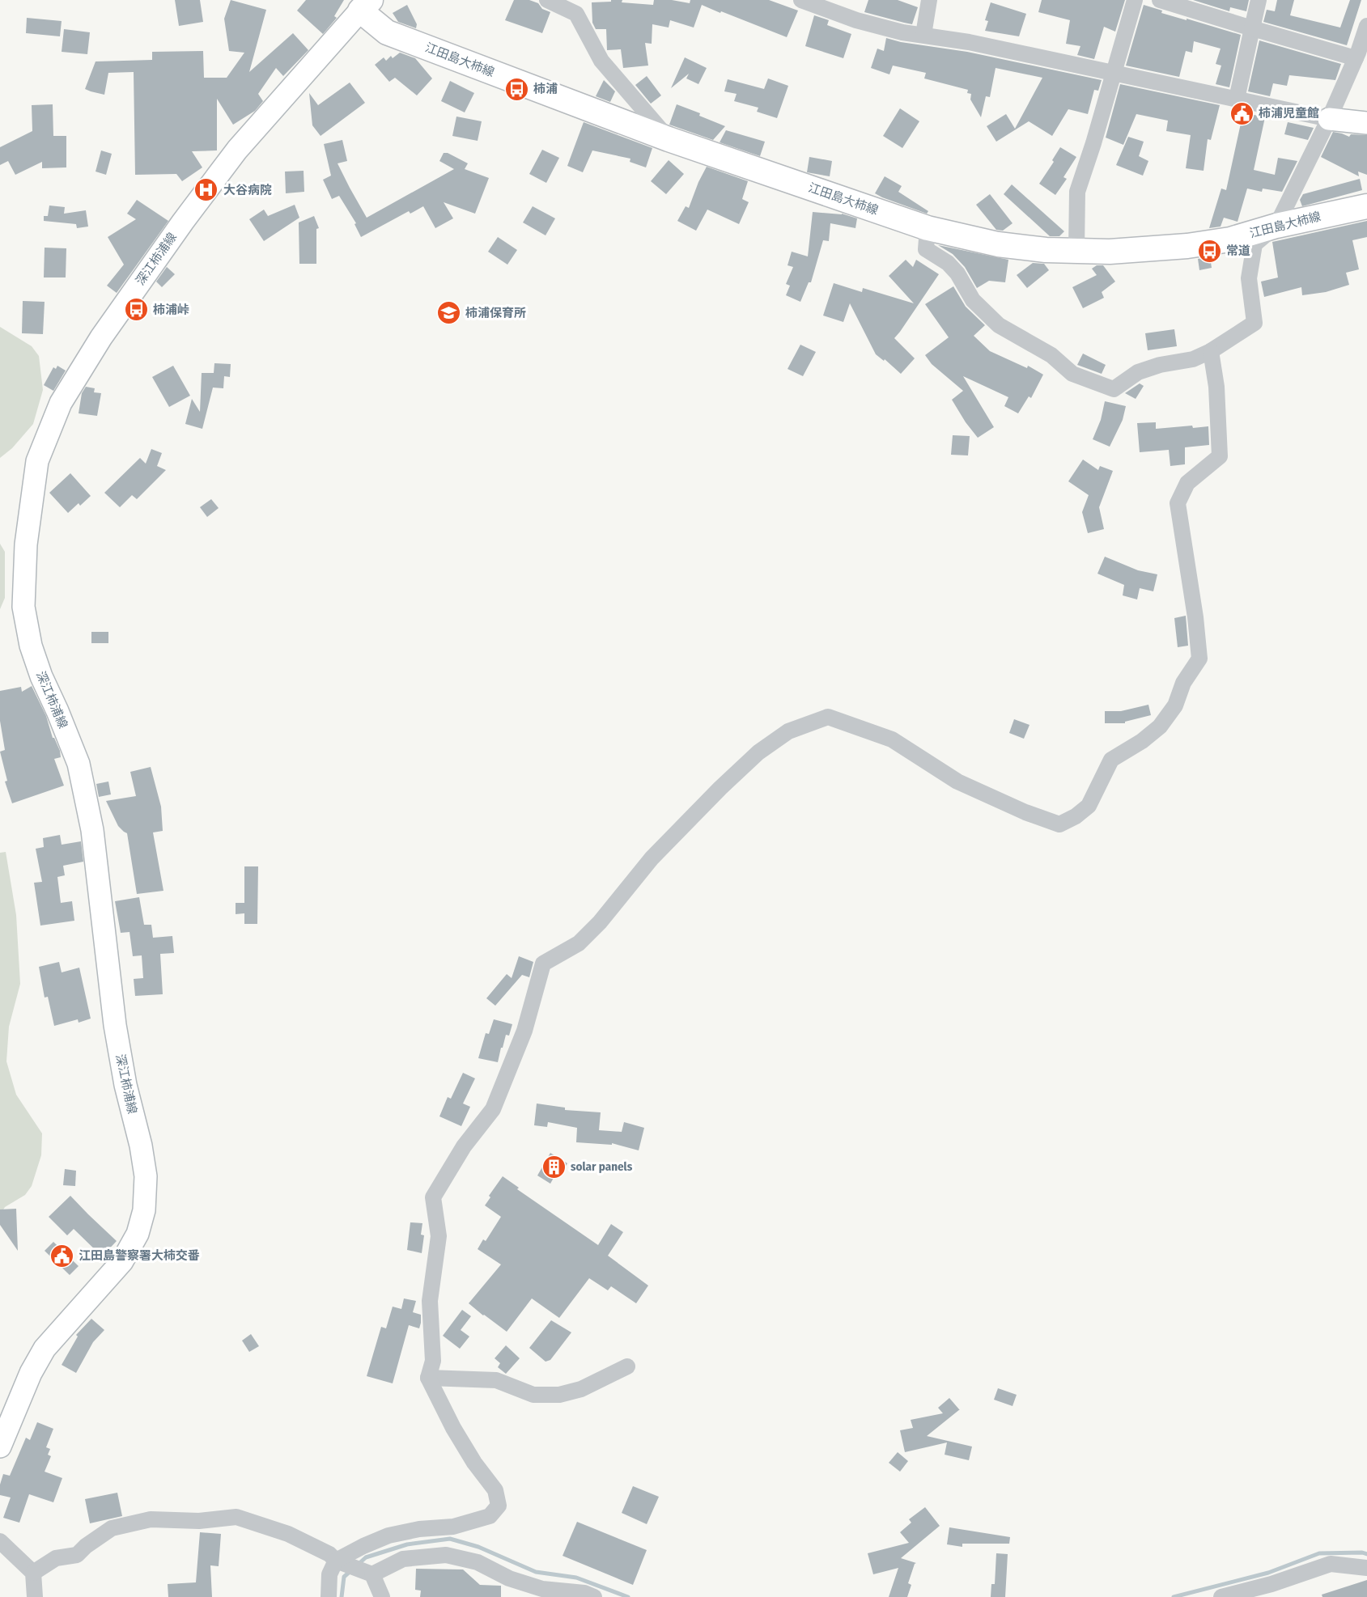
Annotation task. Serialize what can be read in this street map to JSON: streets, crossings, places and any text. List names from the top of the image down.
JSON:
{
  "streets": {
    "main road": ["江田島大柿線", "深江柿浦線"]
  },
  "crossings": [
    ["江田島大柿線", "深江柿浦線"]
  ],
  "places": {
    "bus stop": ["柿浦", "常道", "柿浦峠"],
    "public building": ["柿浦児童館", "江田島警察署大柿交番"],
    "hospital": ["大谷病院"],
    "school or university": ["柿浦保育所"],
    "building": ["solar panels"]
  }
}
